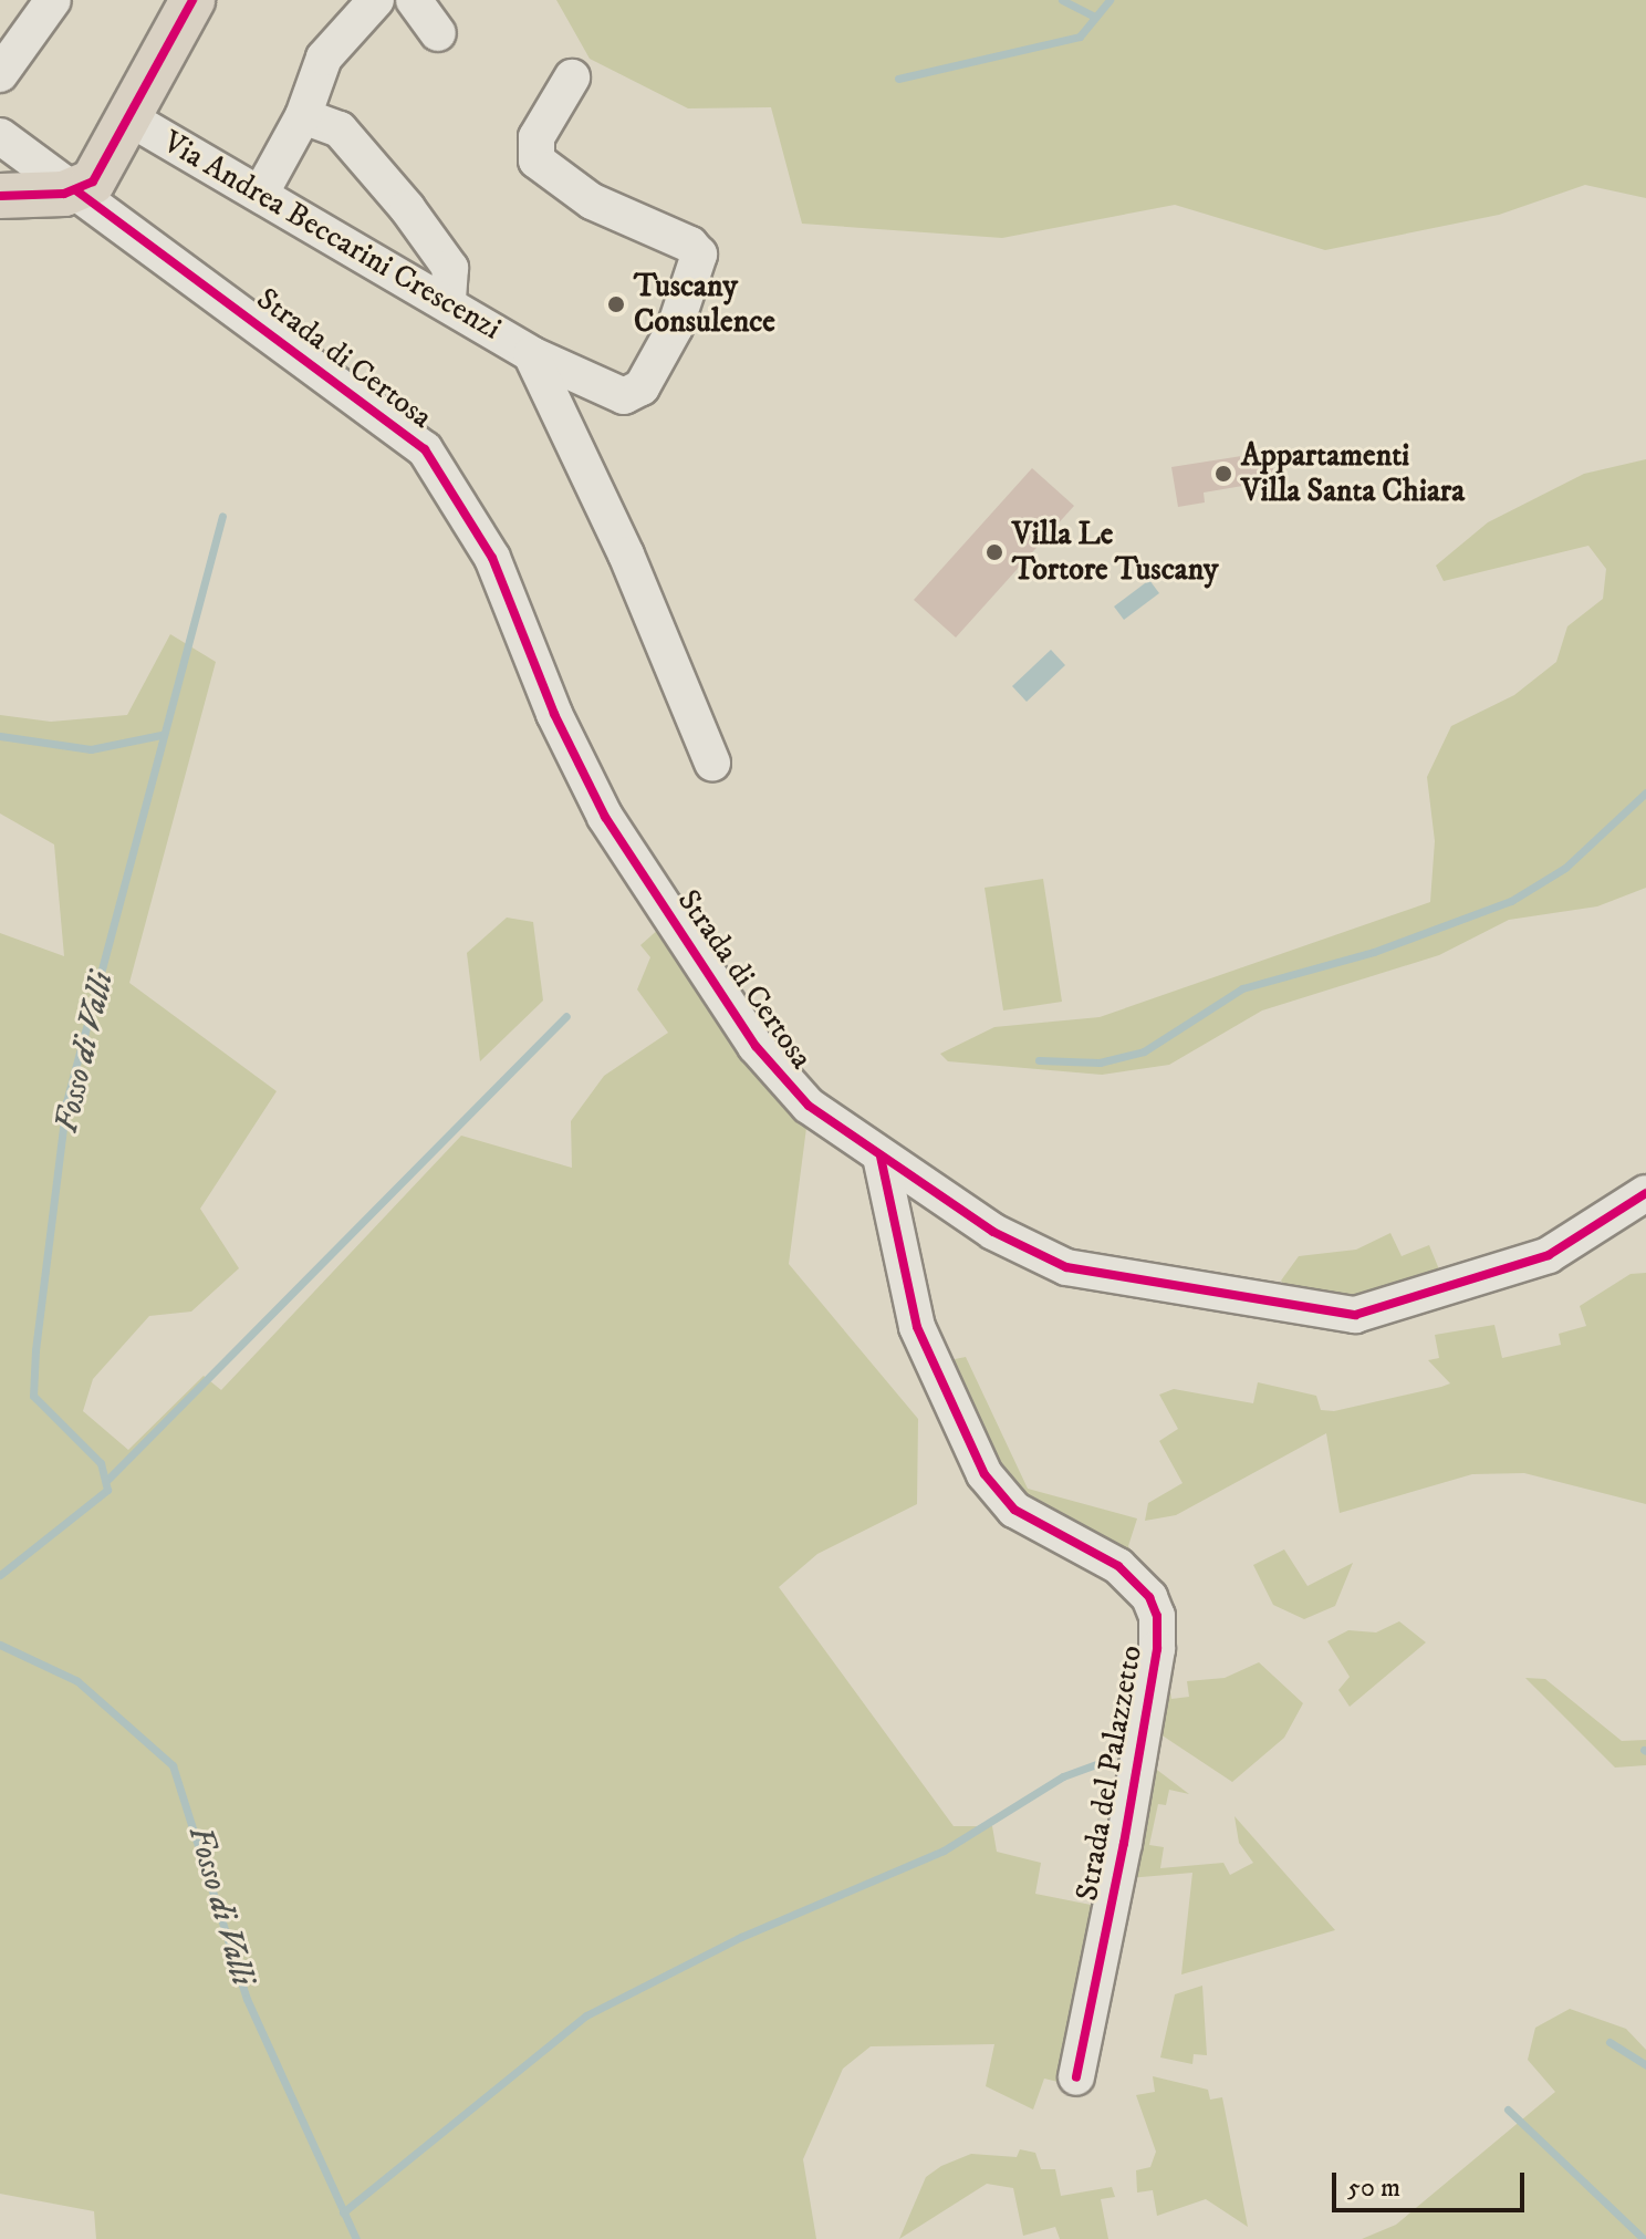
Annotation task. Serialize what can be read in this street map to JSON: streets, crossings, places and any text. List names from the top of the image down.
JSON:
{
  "streets": {
    "street": ["Via Andrea Beccarini Crescenzi", "Strada di Certosa", "Strada del Palazzetto"]
  },
  "crossings": [
    ["Strada di Certosa", "Strada del Palazzetto"]
  ],
  "water": ["Fosso di Valli"],
  "places": ["Tuscany Consulence", "Appartamenti Villa Santa Chiara", "Villa Le Tortore Tuscany"],
  "scale_bar": "50 m"
}
